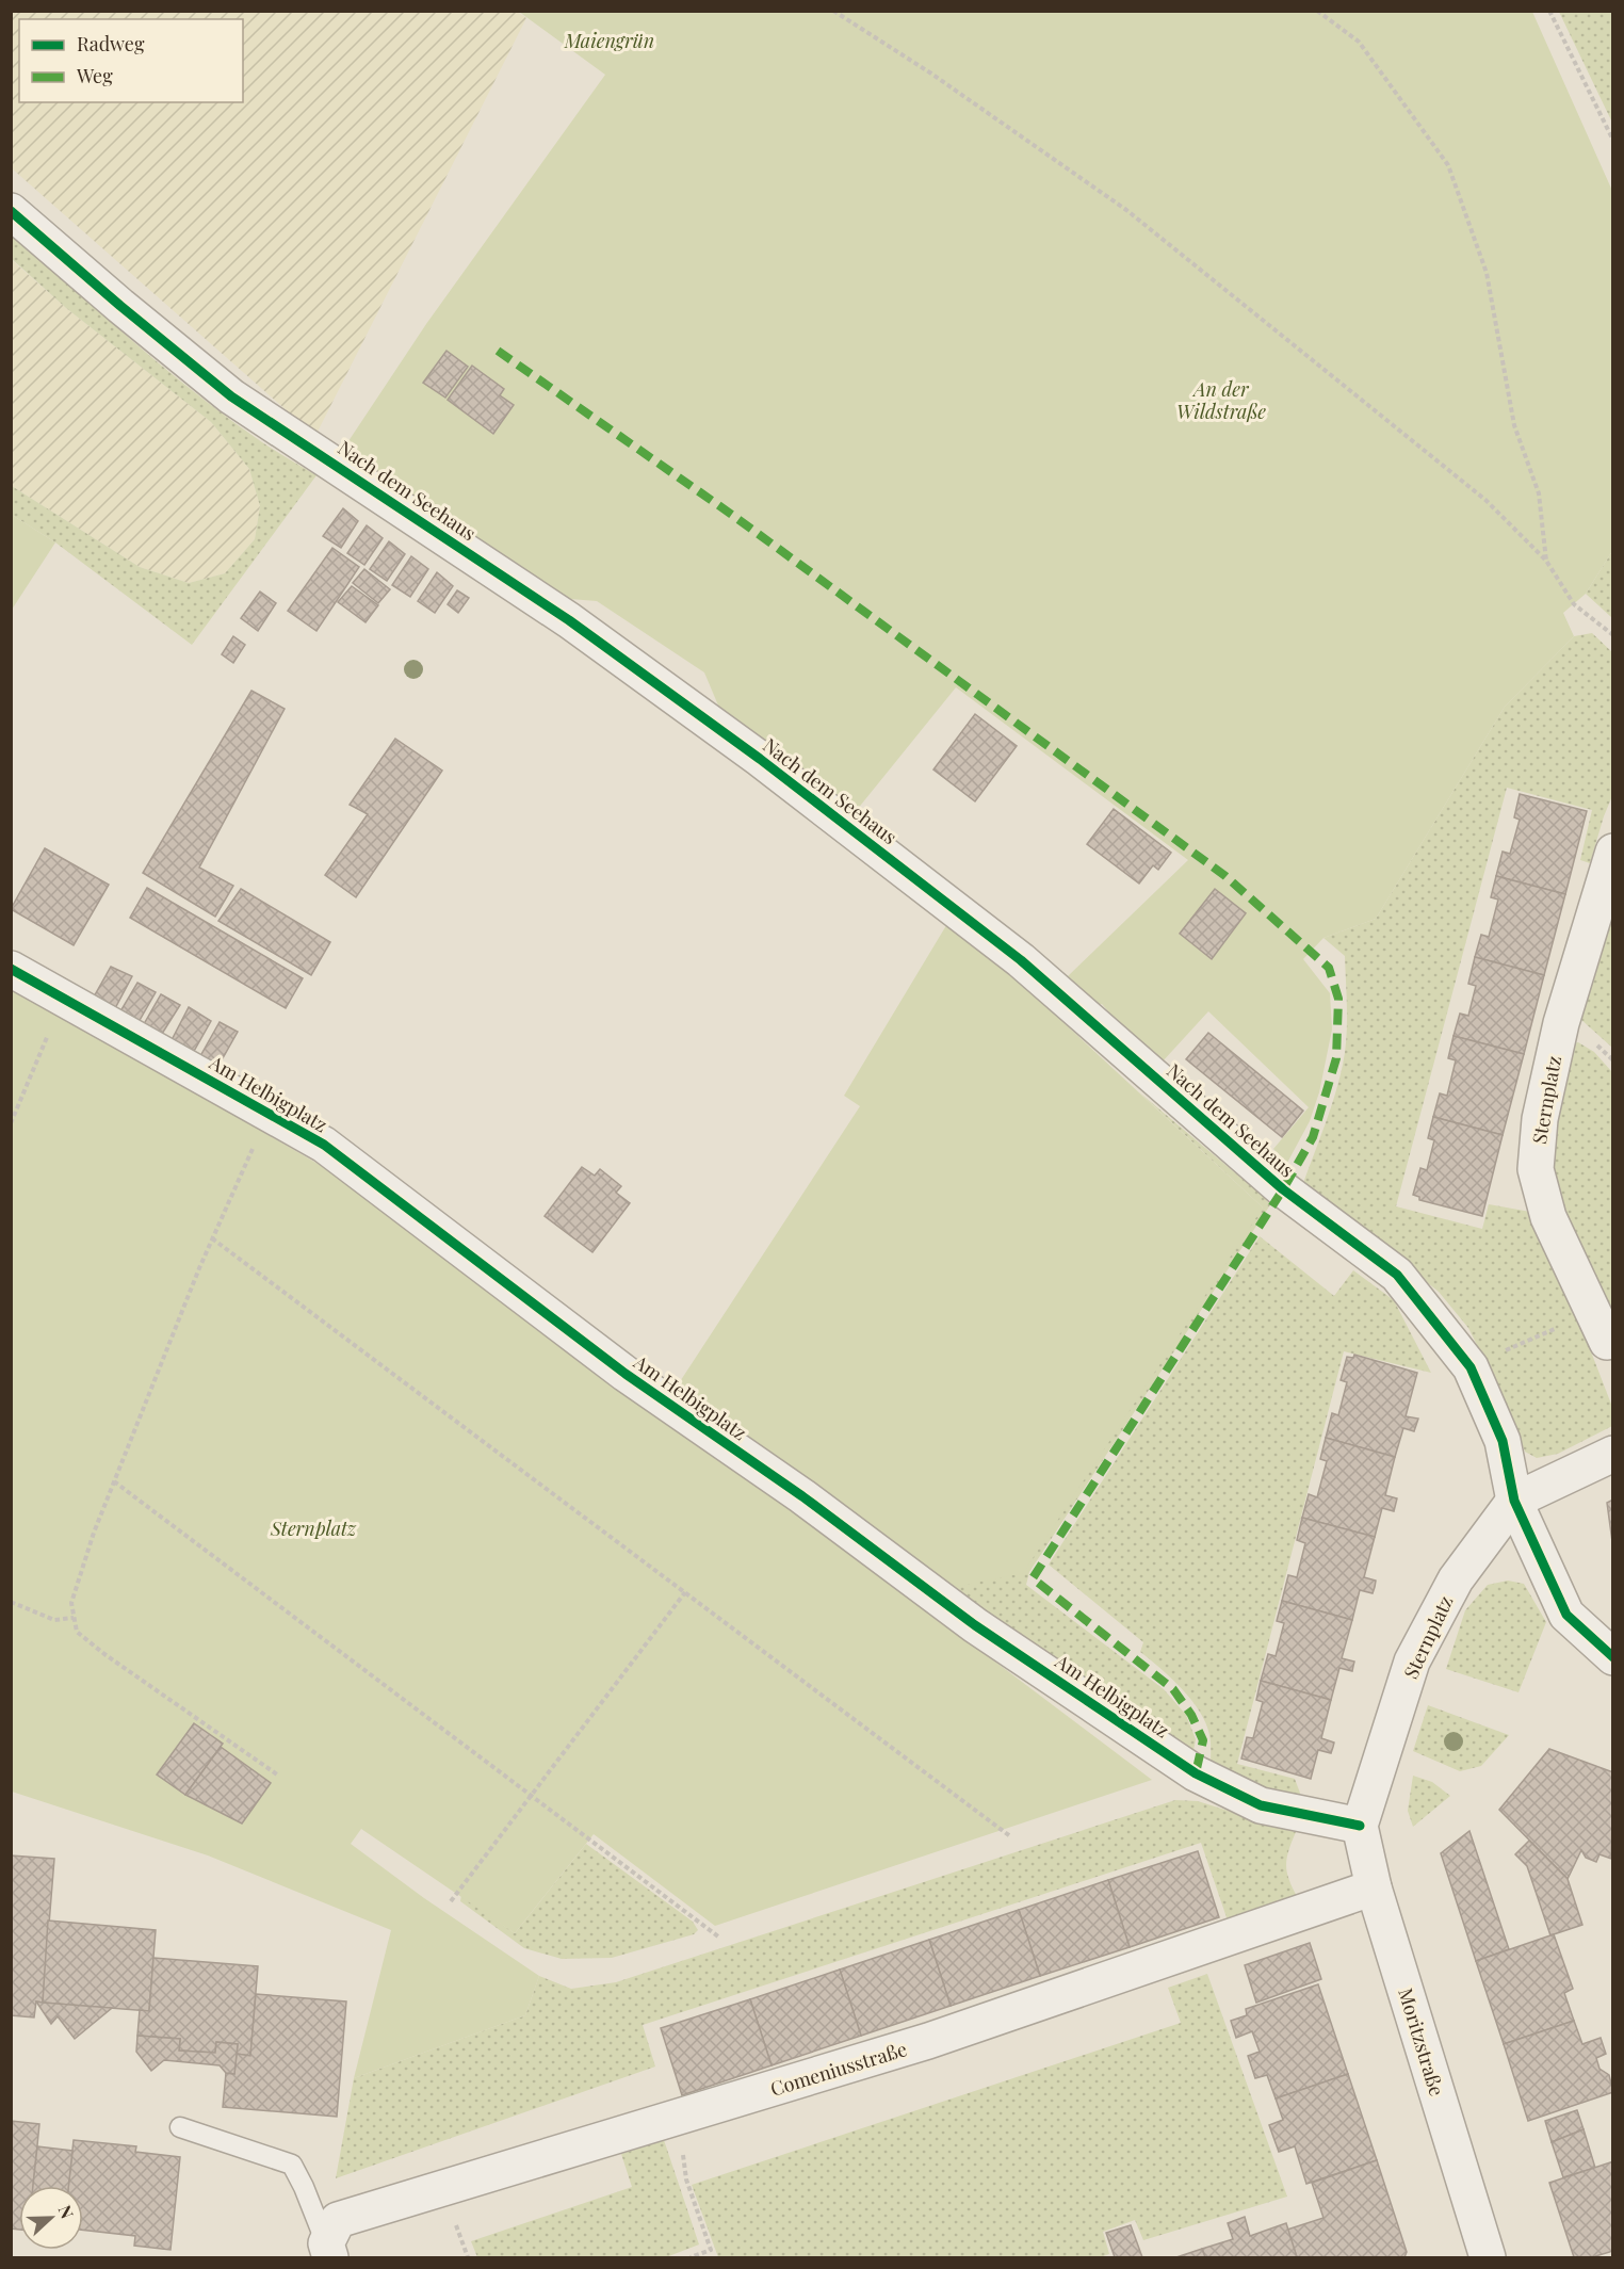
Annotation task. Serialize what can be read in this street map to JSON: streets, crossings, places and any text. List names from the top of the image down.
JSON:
{
  "streets": {
    "street": [
      "Nach dem Seehaus",
      "Am Helbigplatz",
      "Sternplatz",
      "Moritzstraße",
      "Comeniusstraße"
    ]
  },
  "crossings": [
    ["Nach dem Seehaus", "Sternplatz"],
    ["Am Helbigplatz", "Sternplatz"],
    ["Am Helbigplatz", "Moritzstraße"],
    ["Sternplatz", "Moritzstraße"],
    ["Moritzstraße", "Comeniusstraße"]
  ],
  "parks": ["Maiengrün", "An der Wildstraße", "Sternplatz"],
  "legend": ["Radweg", "Weg"],
  "north": "right"
}
